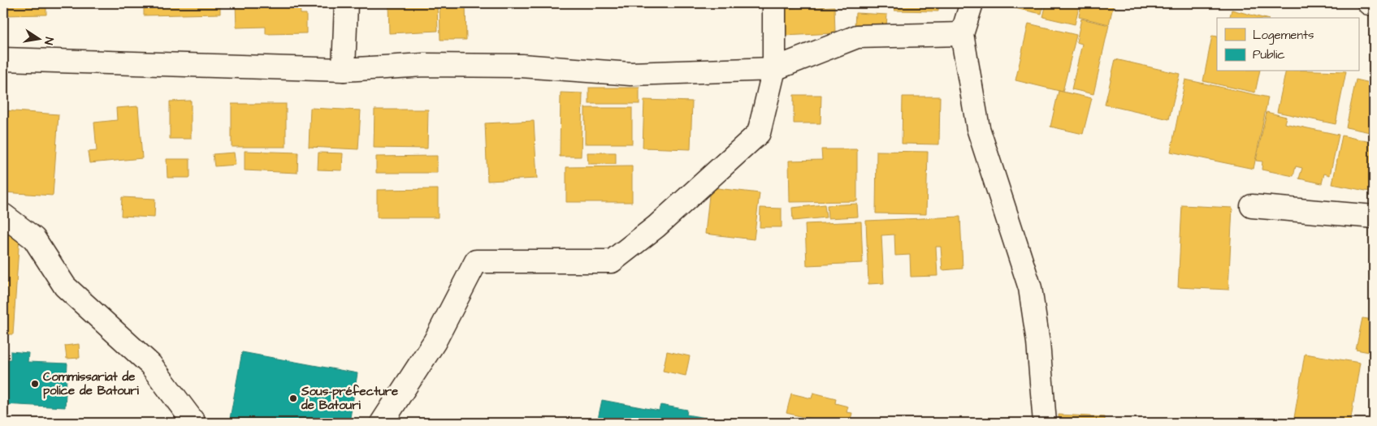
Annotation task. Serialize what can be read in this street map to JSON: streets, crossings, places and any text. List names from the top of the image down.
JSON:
{
  "places": ["Commissariat de police de Batouri", "Sous-préfecture de Batouri"],
  "legend": ["Logements", "Public"],
  "north": "right"
}
